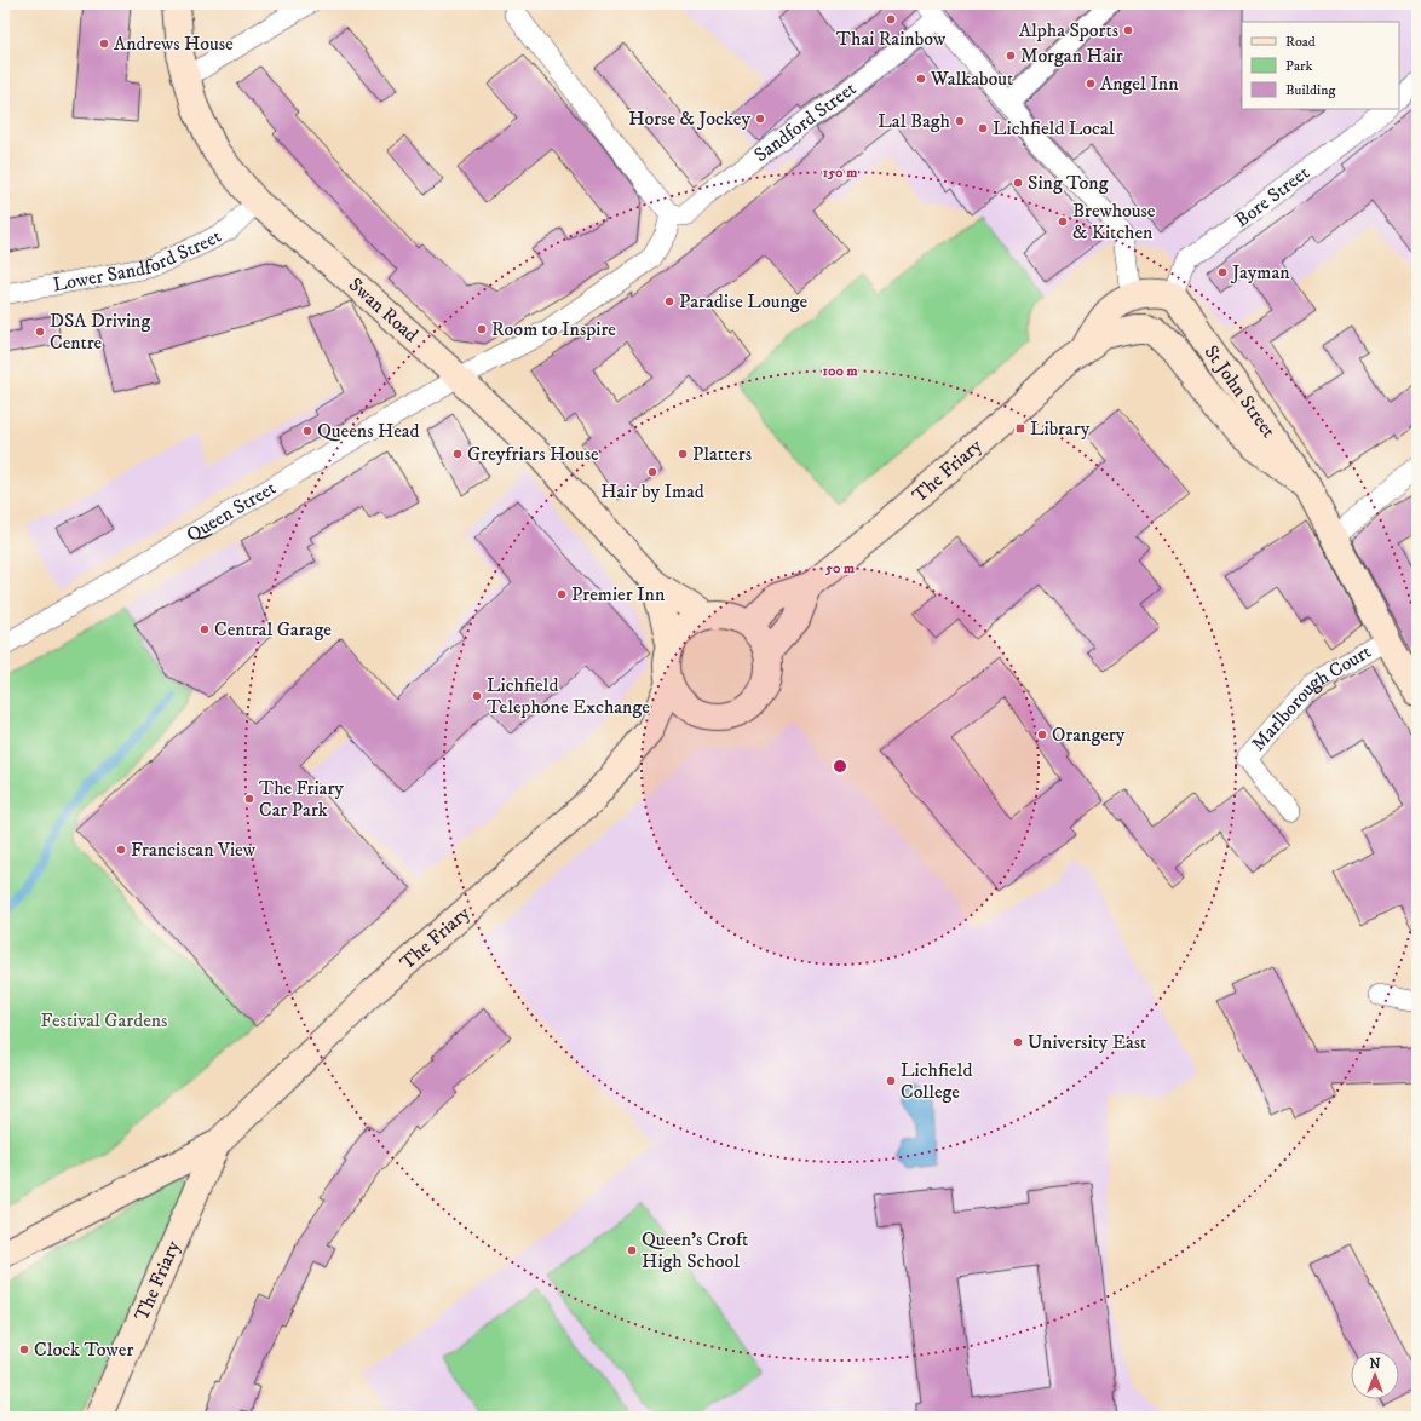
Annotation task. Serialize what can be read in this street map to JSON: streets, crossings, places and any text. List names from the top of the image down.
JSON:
{
  "streets": {
    "street": [
      "Sandford Street",
      "Bore Street",
      "Lower Sandford Street",
      "Swan Road",
      "St John Street",
      "The Friary",
      "Queen Street",
      "Marlborough Court"
    ]
  },
  "crossings": [
    ["Bore Street", "St John Street"],
    ["Bore Street", "The Friary"],
    ["Lower Sandford Street", "Swan Road"],
    ["Swan Road", "The Friary"],
    ["Swan Road", "Queen Street"],
    ["St John Street", "The Friary"],
    ["St John Street", "Marlborough Court"]
  ],
  "parks": ["Festival Gardens"],
  "places": {
    "other": [
      "Thai Rainbow",
      "Alpha Sports",
      "Andrews House",
      "Morgan Hair",
      "Walkabout",
      "Angel Inn",
      "Horse & Jockey",
      "Lal Bagh",
      "Lichfield Local",
      "Sing Tong",
      "Brewhouse & Kitchen",
      "Jayman",
      "Paradise Lounge",
      "Room to Inspire",
      "DSA Driving Centre",
      "Queens Head",
      "Greyfriars House",
      "Platters",
      "Hair by Imad",
      "Premier Inn",
      "Central Garage",
      "Lichfield Telephone Exchange",
      "Orangery",
      "The Friary Car Park",
      "Franciscan View",
      "University East",
      "Lichfield College",
      "Queen's Croft High School",
      "Clock Tower"
    ],
    "transit": ["Library"]
  },
  "legend": ["Road", "Park", "Building"],
  "north": "top",
  "rings": ["150 m", "100 m", "50 m"]
}
